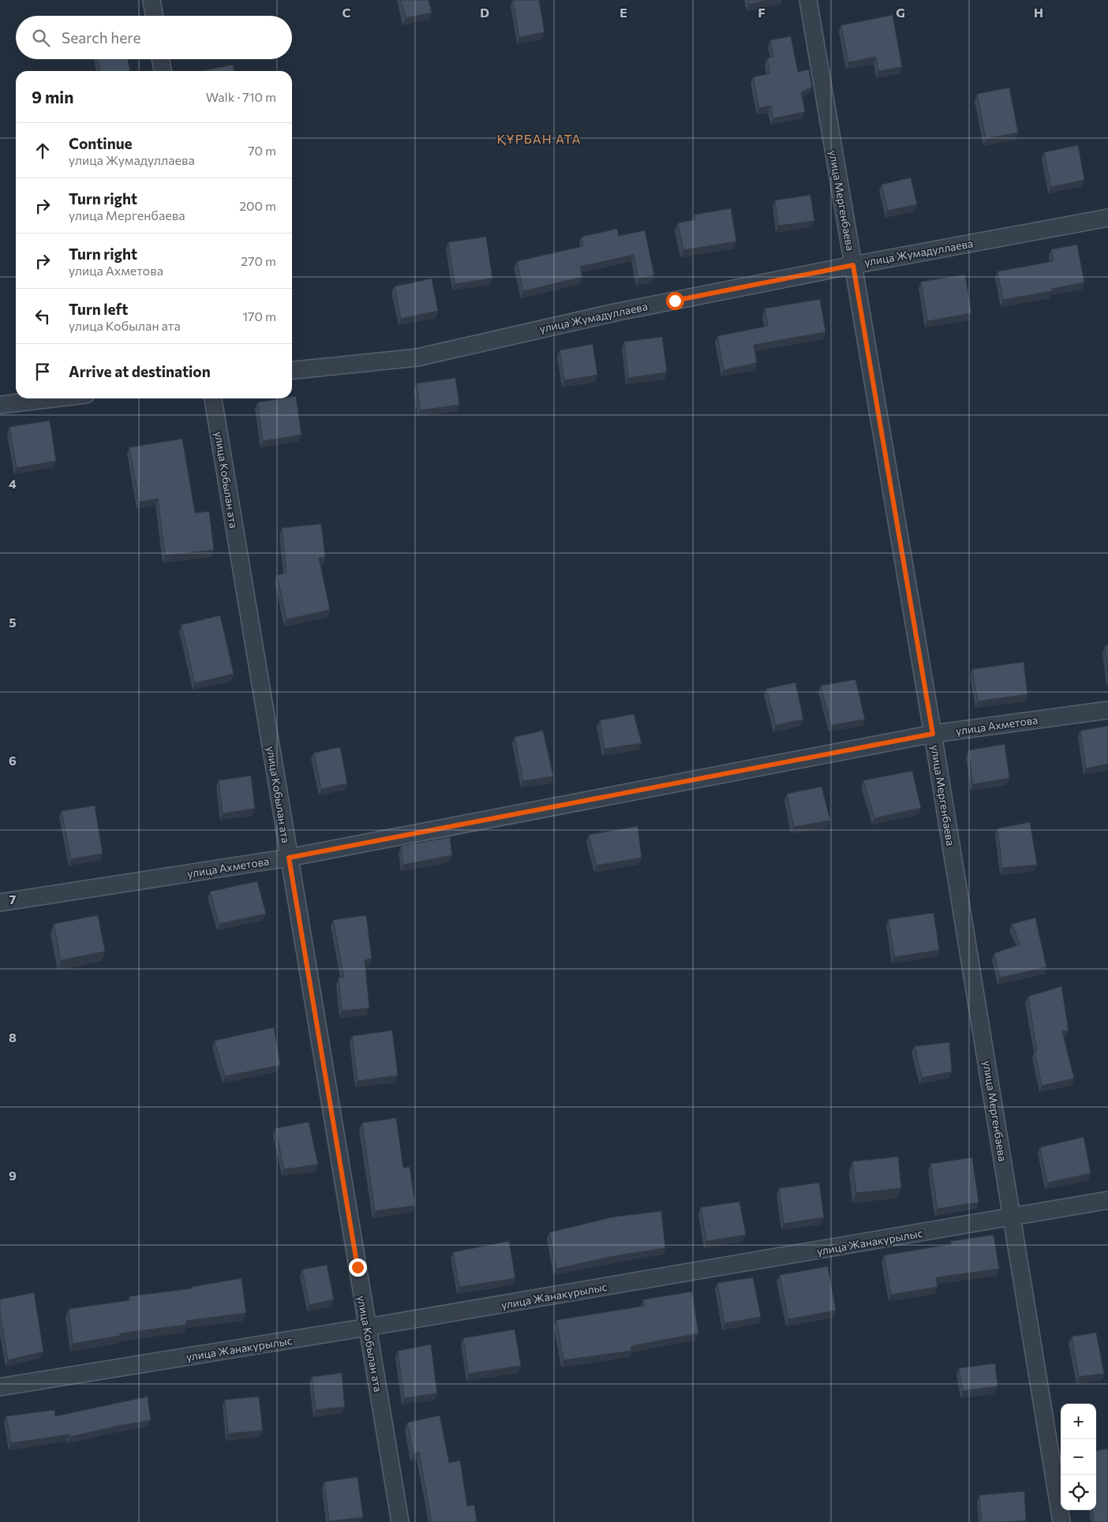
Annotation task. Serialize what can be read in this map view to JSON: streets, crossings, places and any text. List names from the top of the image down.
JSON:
{
  "streets": {
    "street": [
      "улица Мергенбаева",
      "улица Жумадуллаева",
      "улица Кобылан ата",
      "улица Ахметова",
      "улица Жанакурылыс"
    ]
  },
  "crossings": [
    ["улица Мергенбаева", "улица Жумадуллаева"],
    ["улица Мергенбаева", "улица Ахметова"],
    ["улица Мергенбаева", "улица Жанакурылыс"],
    ["улица Кобылан ата", "улица Ахметова"],
    ["улица Кобылан ата", "улица Жанакурылыс"]
  ],
  "districts": ["ҚҰРБАН АТА"],
  "page": {
    "search": "Search here",
    "heading": ["9 min", "Walk · 710 m"],
    "list": [
      ["Continue", "улица Жумадуллаева", "70 m"],
      ["Turn right", "улица Мергенбаева", "200 m"],
      ["Turn right", "улица Ахметова", "270 m"],
      ["Turn left", "улица Кобылан ата", "170 m"],
      "Arrive at destination"
    ],
    "map_buttons": ["+", "−"]
  },
  "grid": {
    "columns": [
      "C",
      "D",
      "E",
      "F",
      "G",
      "H"
    ],
    "rows": [
      "4",
      "5",
      "6",
      "7",
      "8",
      "9"
    ]
  }
}
